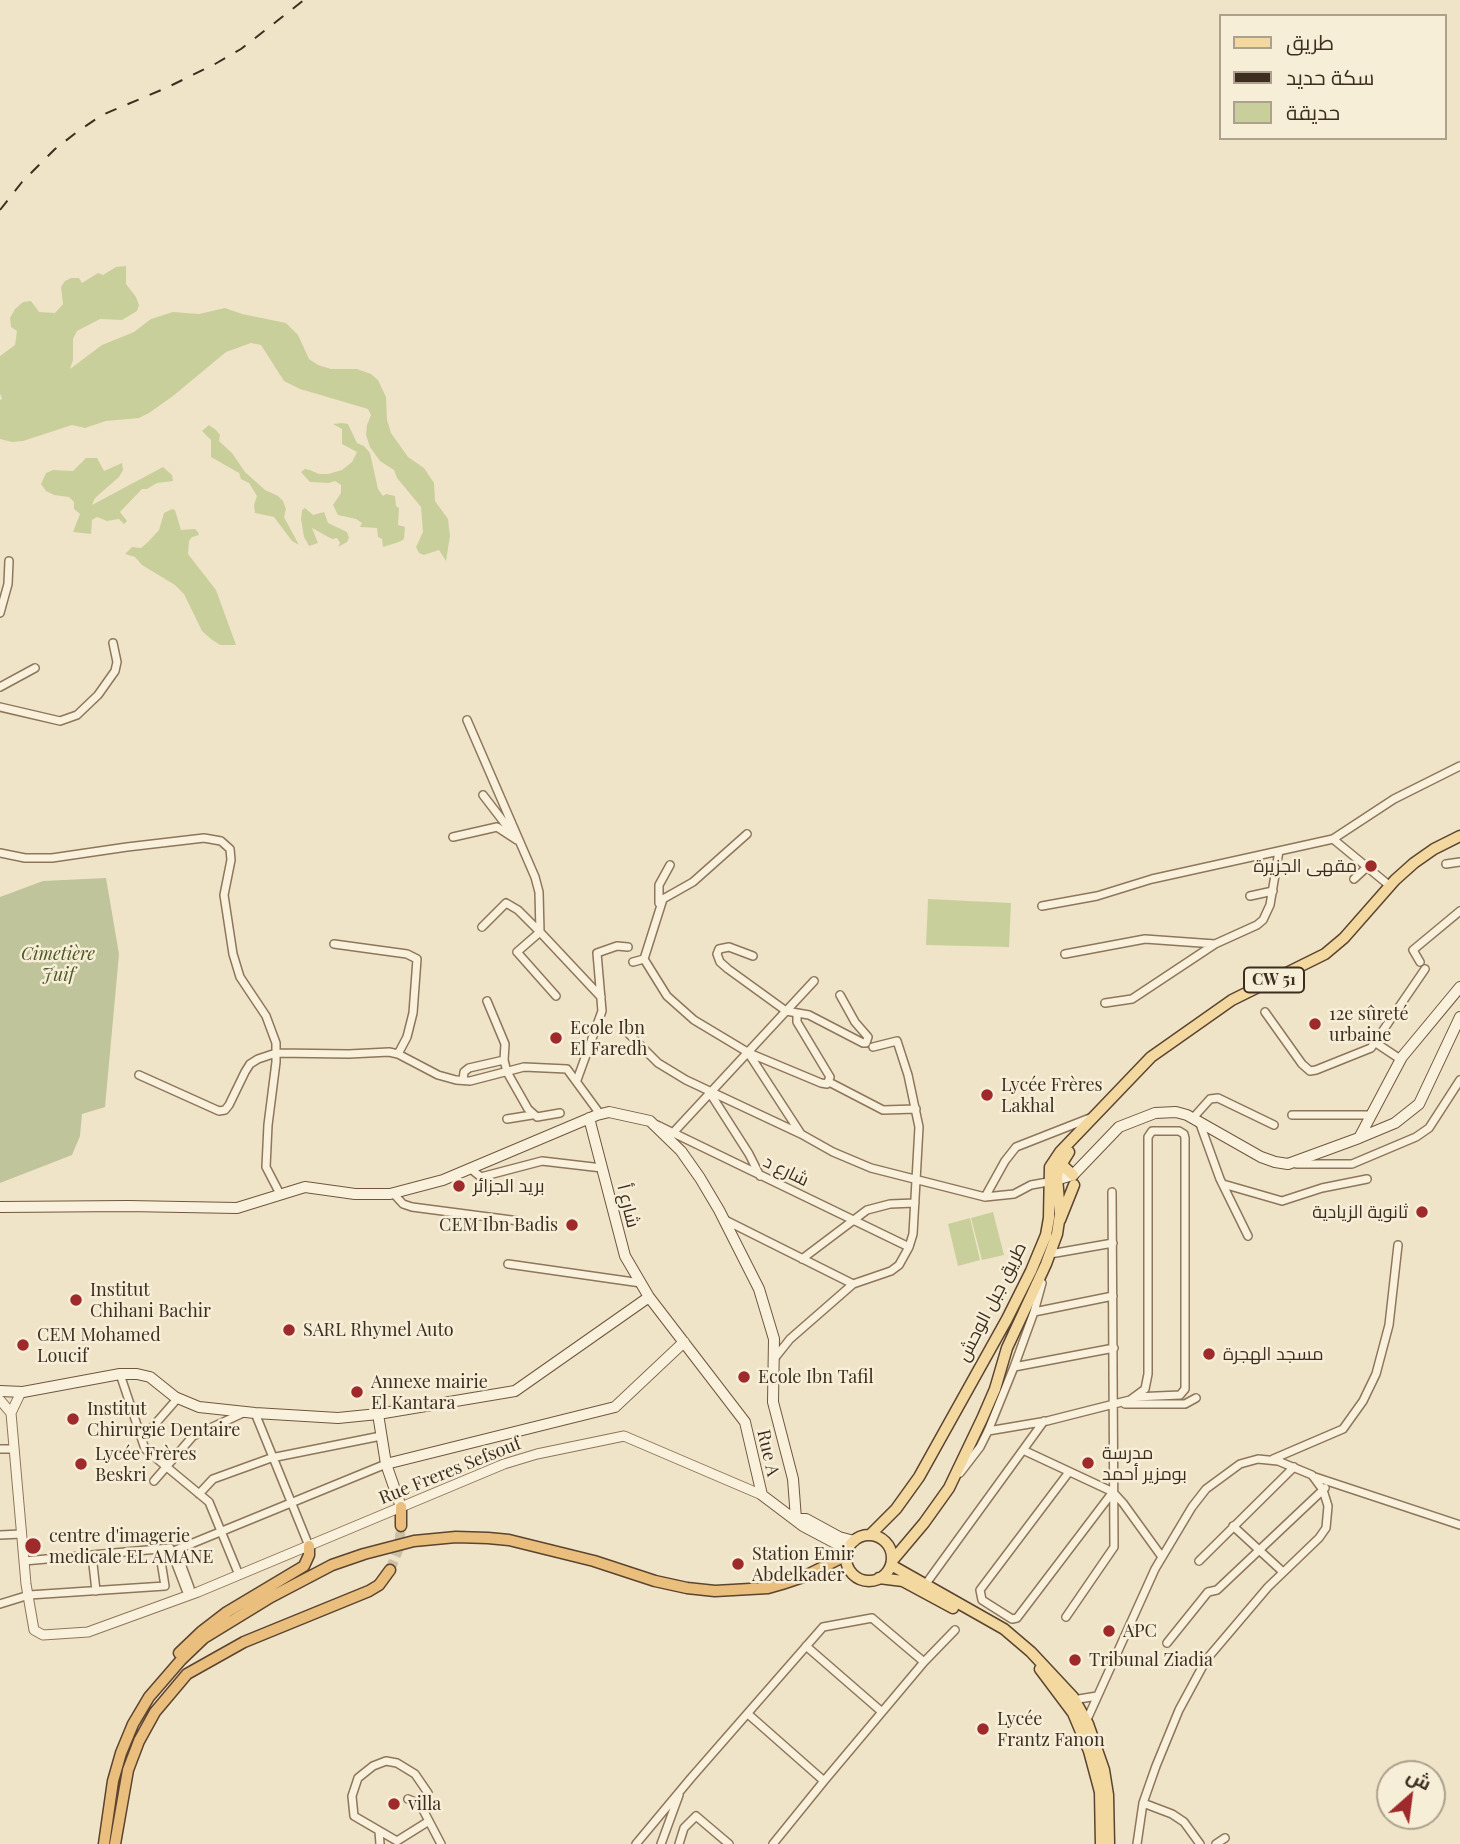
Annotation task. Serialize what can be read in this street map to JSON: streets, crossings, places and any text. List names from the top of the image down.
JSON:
{
  "streets": {
    "main road": [
      "CW 51",
      "شارع أ",
      "طريق جبل الوحش",
      "Rue A"
    ],
    "street": ["شارع د", "Rue Freres Sefsouf"]
  },
  "crossings": [
    ["شارع أ", "Rue A"],
    ["Rue A", "Rue Freres Sefsouf"]
  ],
  "parks": ["Cimetière Juif"],
  "places": [
    "مقهى الجزيرة",
    "12e sûreté urbaine",
    "Ecole Ibn El Faredh",
    "Lycée Frères Lakhal",
    "بريد الجزائر",
    "ثانوية الزيادية",
    "CEM Ibn Badis",
    "Institut Chihani Bachir",
    "SARL Rhymel Auto",
    "CEM Mohamed Loucif",
    "مسجد الهجرة",
    "Ecole Ibn Tafil",
    "Annexe mairie El Kantara",
    "Institut Chirurgie Dentaire",
    "مدرسة بومزير أحمد",
    "Lycée Frères Beskri",
    "centre d'imagerie medicale EL AMANE",
    "Station Emir Abdelkader",
    "APC",
    "Tribunal Ziadia",
    "Lycée Frantz Fanon",
    "villa"
  ],
  "legend": ["طريق", "سكة حديد", "حديقة"],
  "north": "top right"
}
